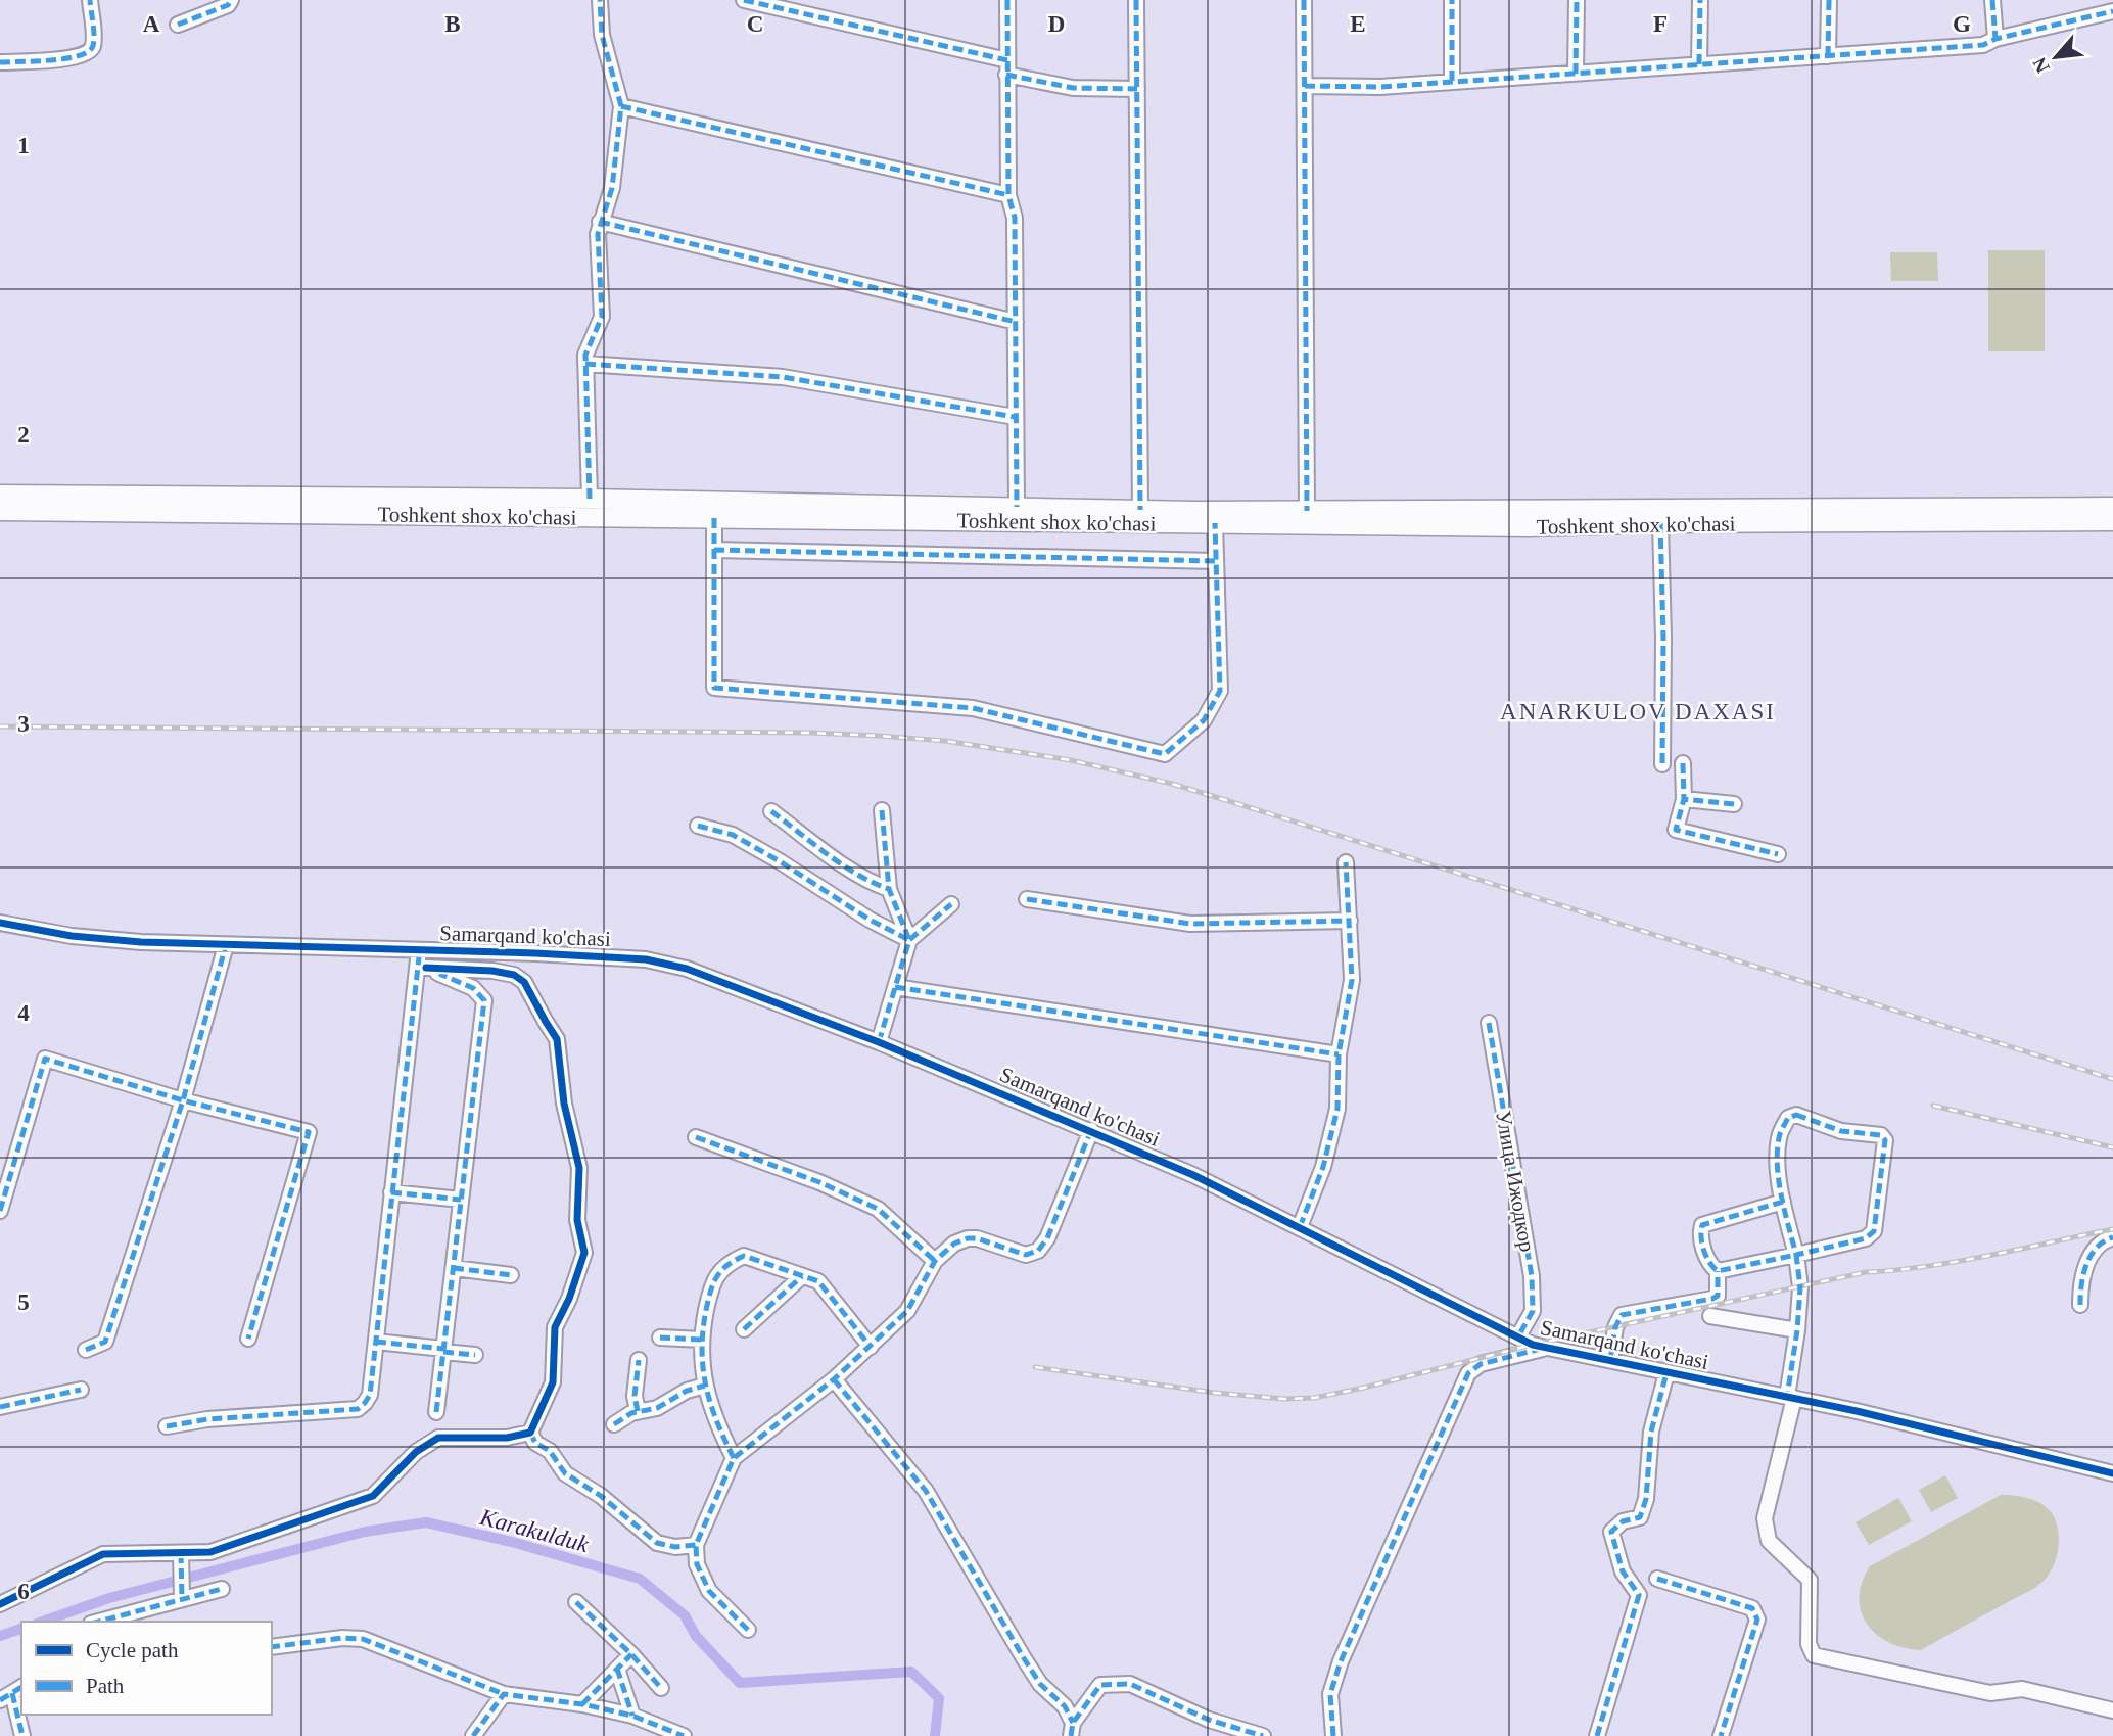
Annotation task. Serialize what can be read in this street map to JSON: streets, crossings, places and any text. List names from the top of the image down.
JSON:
{
  "streets": {
    "main road": ["Toshkent shox ko'chasi"],
    "street": ["Samarqand ko'chasi", "Улица Ижодкор"]
  },
  "crossings": [
    ["Samarqand ko'chasi", "Улица Ижодкор"]
  ],
  "districts": ["ANARKULOV DAXASI"],
  "water": ["Karakulduk"],
  "legend": ["Cycle path", "Path"],
  "north": "bottom left",
  "grid": {
    "columns": [
      "A",
      "B",
      "C",
      "D",
      "E",
      "F",
      "G"
    ],
    "rows": [
      "1",
      "2",
      "3",
      "4",
      "5",
      "6"
    ]
  }
}
